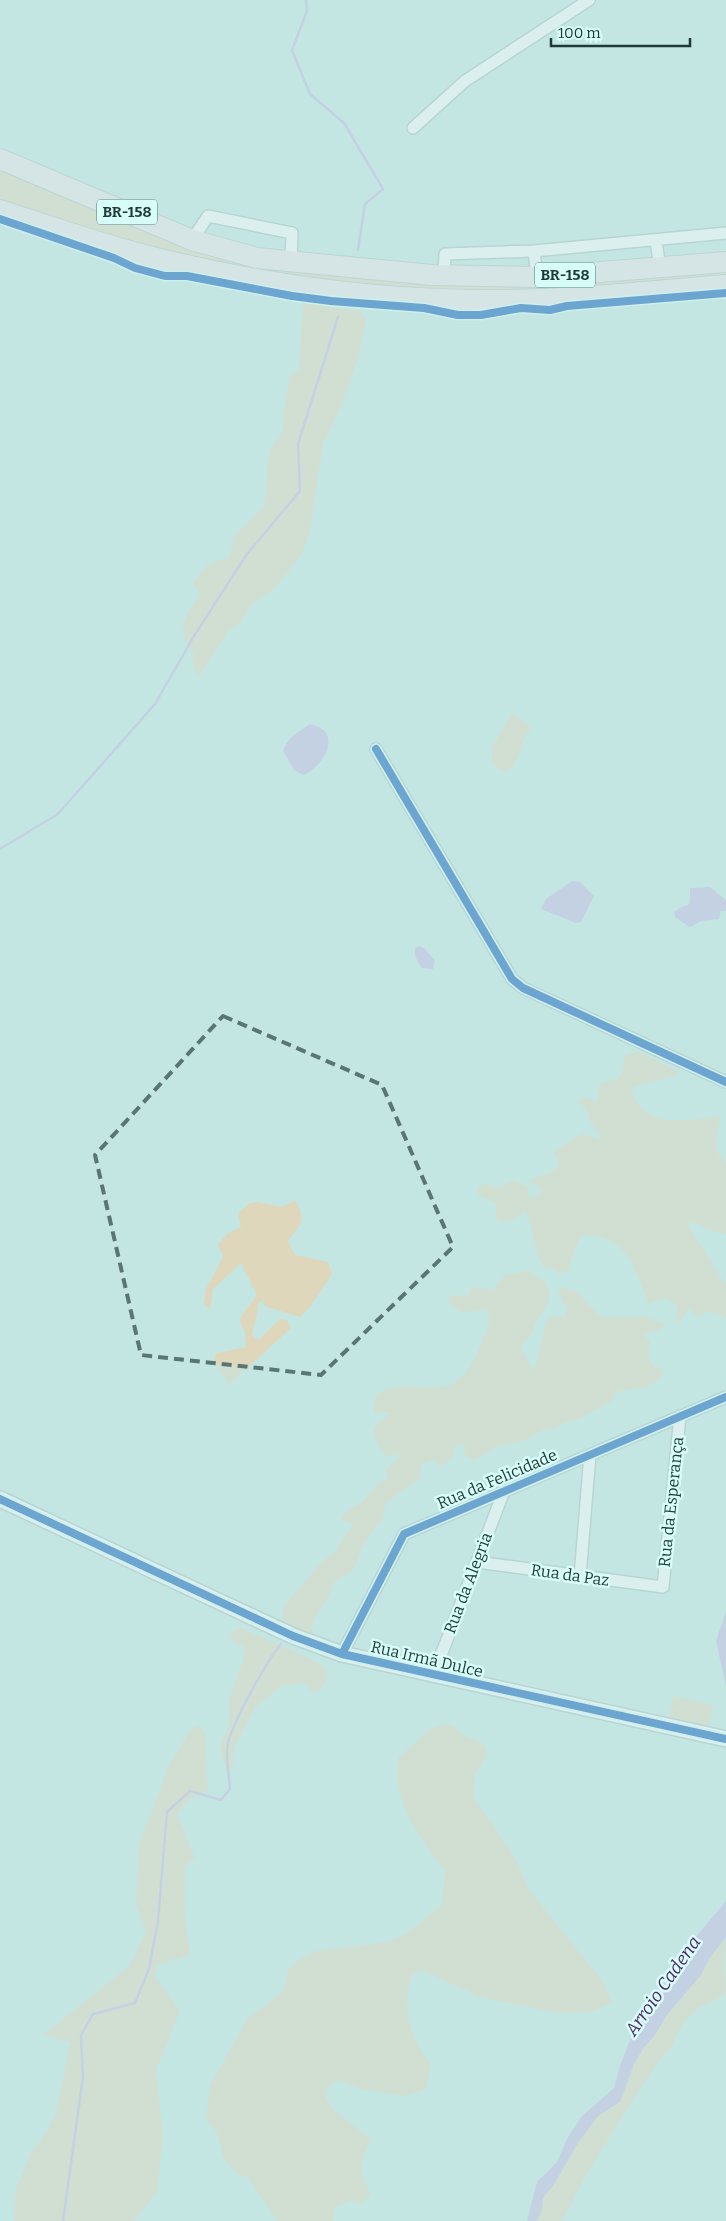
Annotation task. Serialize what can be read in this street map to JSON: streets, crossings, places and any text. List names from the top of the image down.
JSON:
{
  "streets": {
    "highway": ["BR-158"],
    "street": [
      "Rua da Felicidade",
      "Rua da Esperança",
      "Rua da Paz",
      "Rua da Alegria",
      "Rua Irmã Dulce"
    ]
  },
  "crossings": [
    ["Rua da Felicidade", "Rua da Esperança"],
    ["Rua da Felicidade", "Rua da Alegria"],
    ["Rua da Felicidade", "Rua Irmã Dulce"],
    ["Rua da Esperança", "Rua da Paz"],
    ["Rua da Paz", "Rua da Alegria"],
    ["Rua da Alegria", "Rua Irmã Dulce"]
  ],
  "water": ["Arroio Cadena"],
  "scale_bar": "100 m"
}
